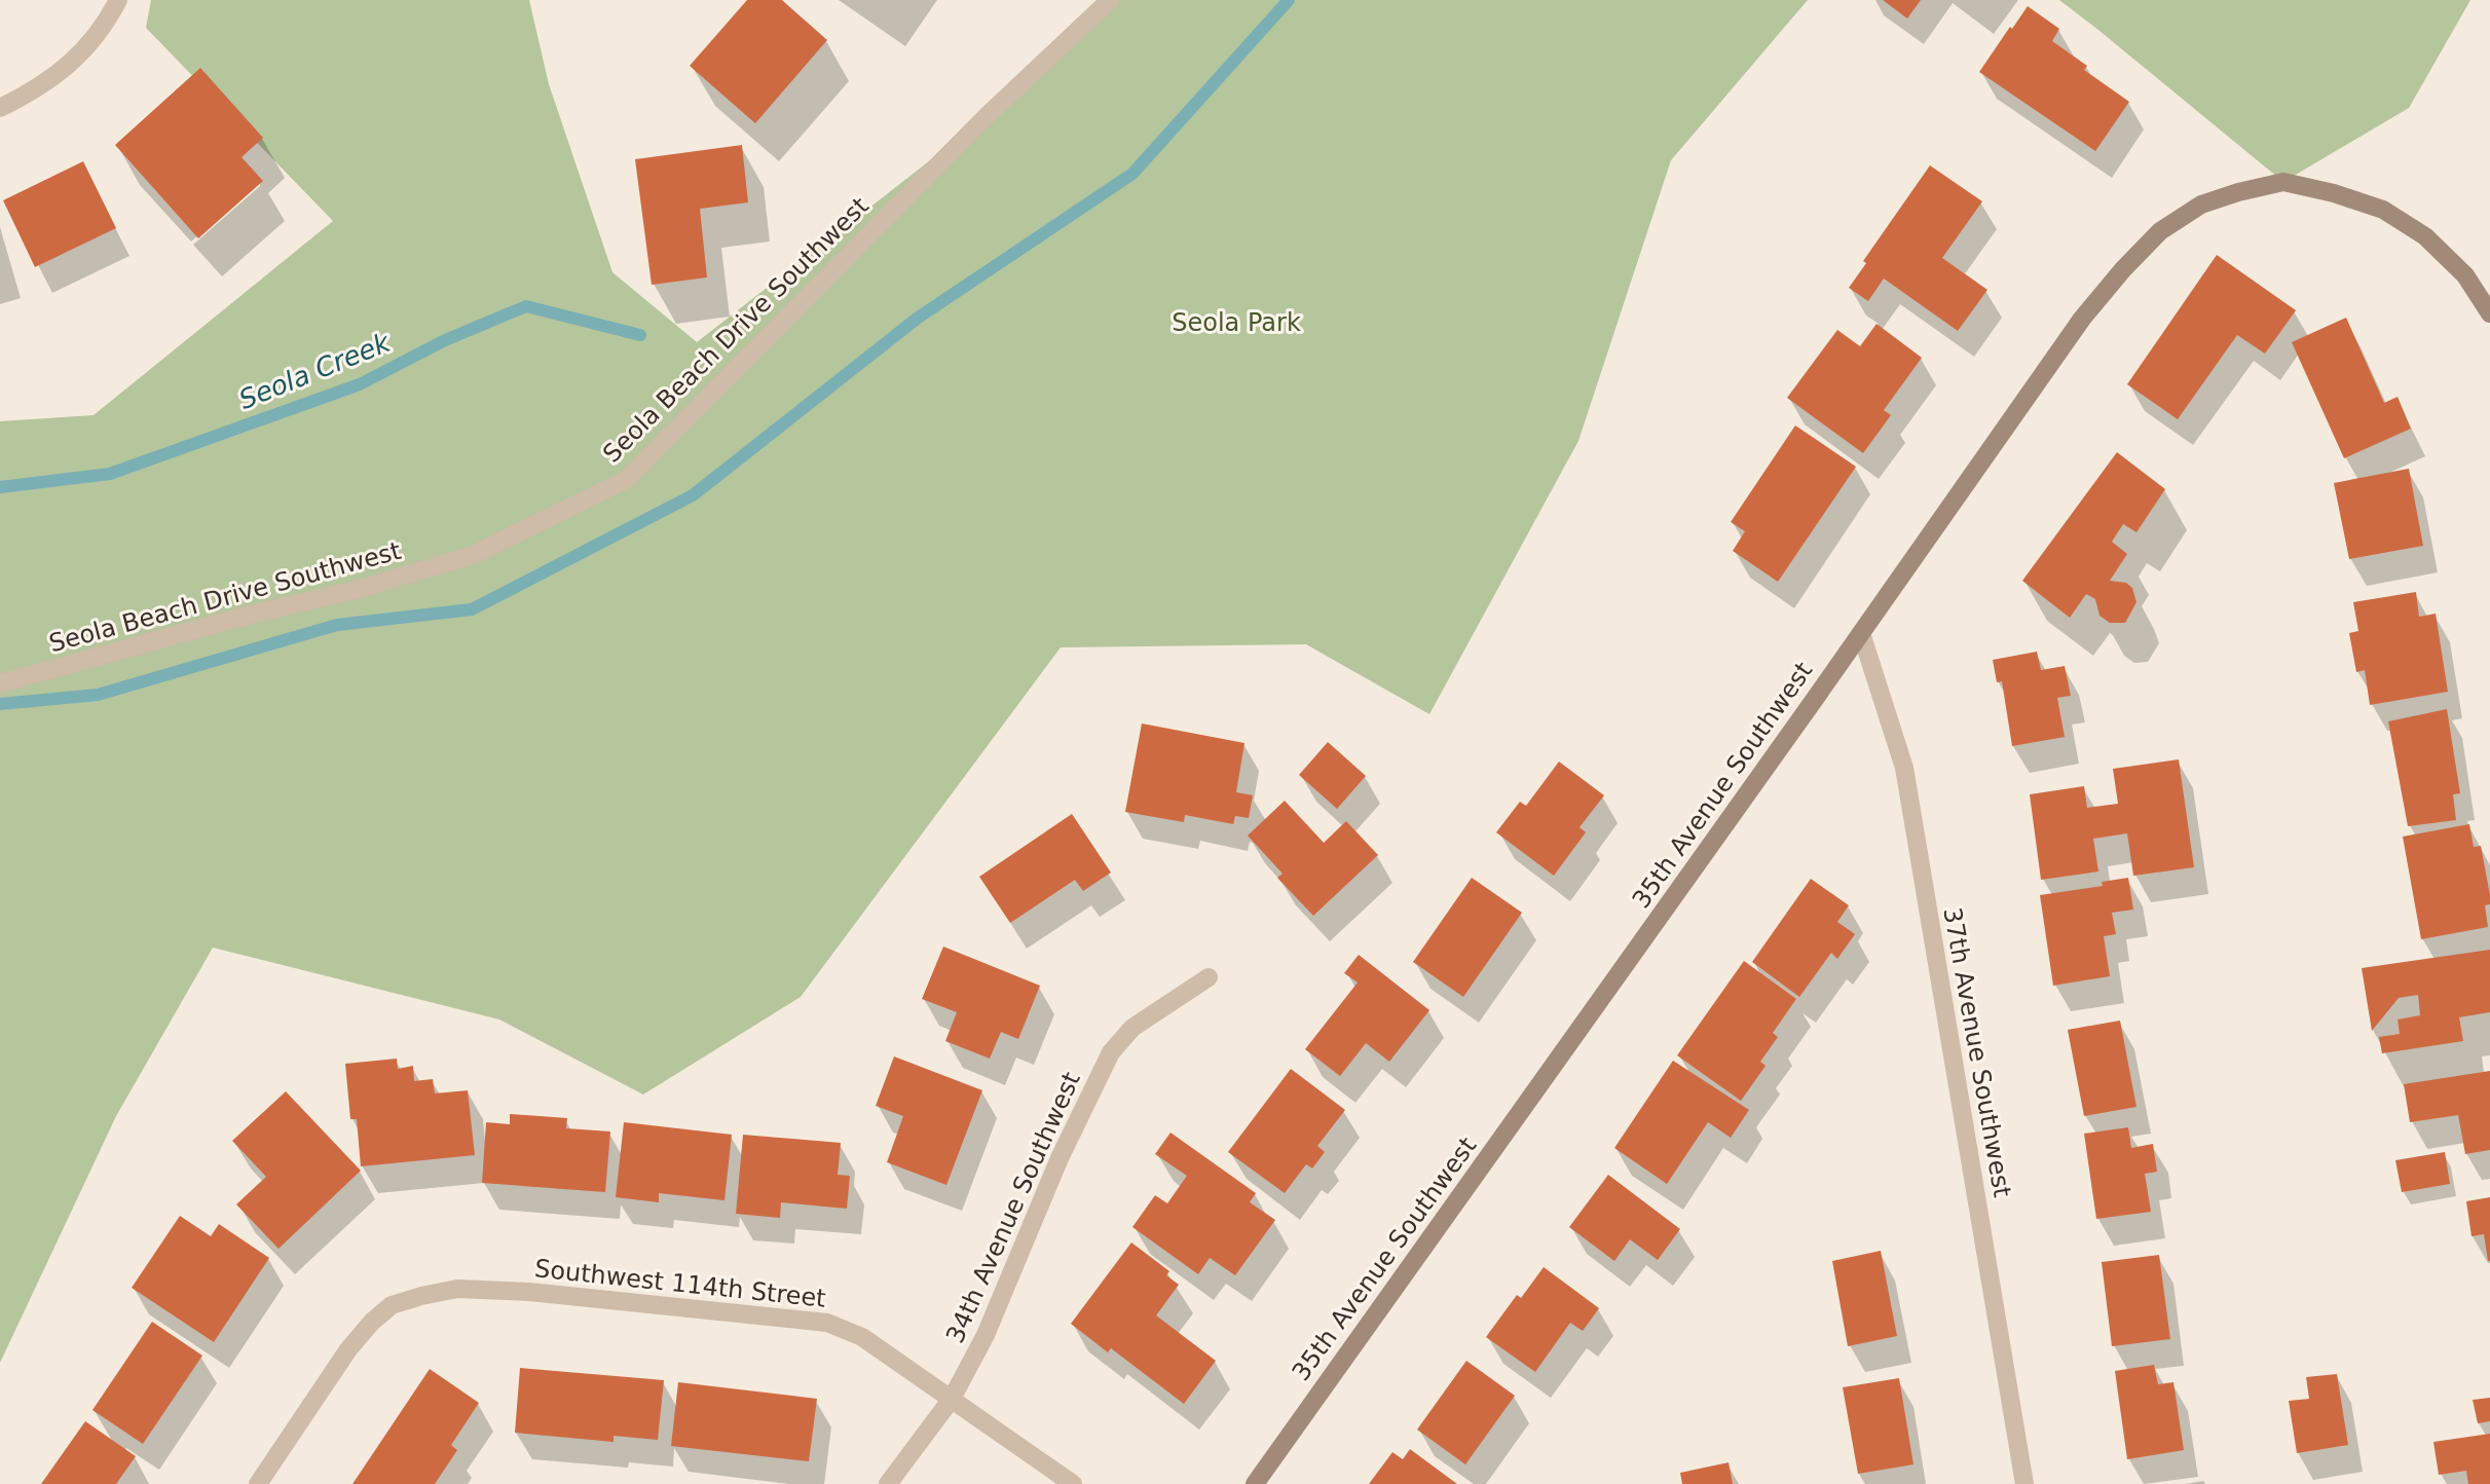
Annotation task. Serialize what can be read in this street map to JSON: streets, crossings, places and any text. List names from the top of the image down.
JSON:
{
  "streets": {
    "street": [
      "Seola Beach Drive Southwest",
      "35th Avenue Southwest",
      "37th Avenue Southwest",
      "34th Avenue Southwest",
      "Southwest 114th Street"
    ]
  },
  "crossings": [
    ["35th Avenue Southwest", "37th Avenue Southwest"],
    ["34th Avenue Southwest", "Southwest 114th Street"]
  ],
  "water": ["Seola Creek"],
  "parks": ["Seola Park"]
}
